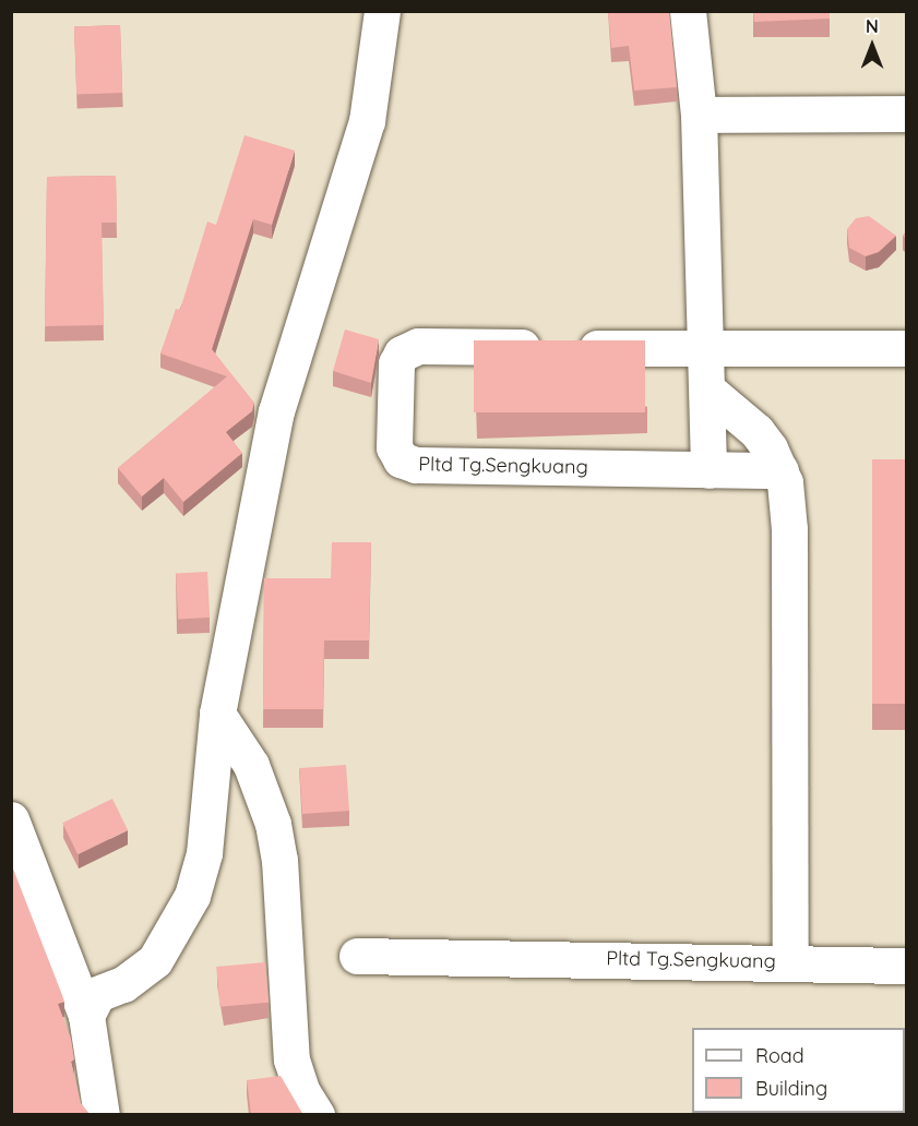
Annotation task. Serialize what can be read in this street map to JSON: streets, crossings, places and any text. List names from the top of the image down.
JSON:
{
  "streets": {
    "street": ["Pltd Tg.Sengkuang"]
  },
  "legend": ["Road", "Building"],
  "north": "top"
}
